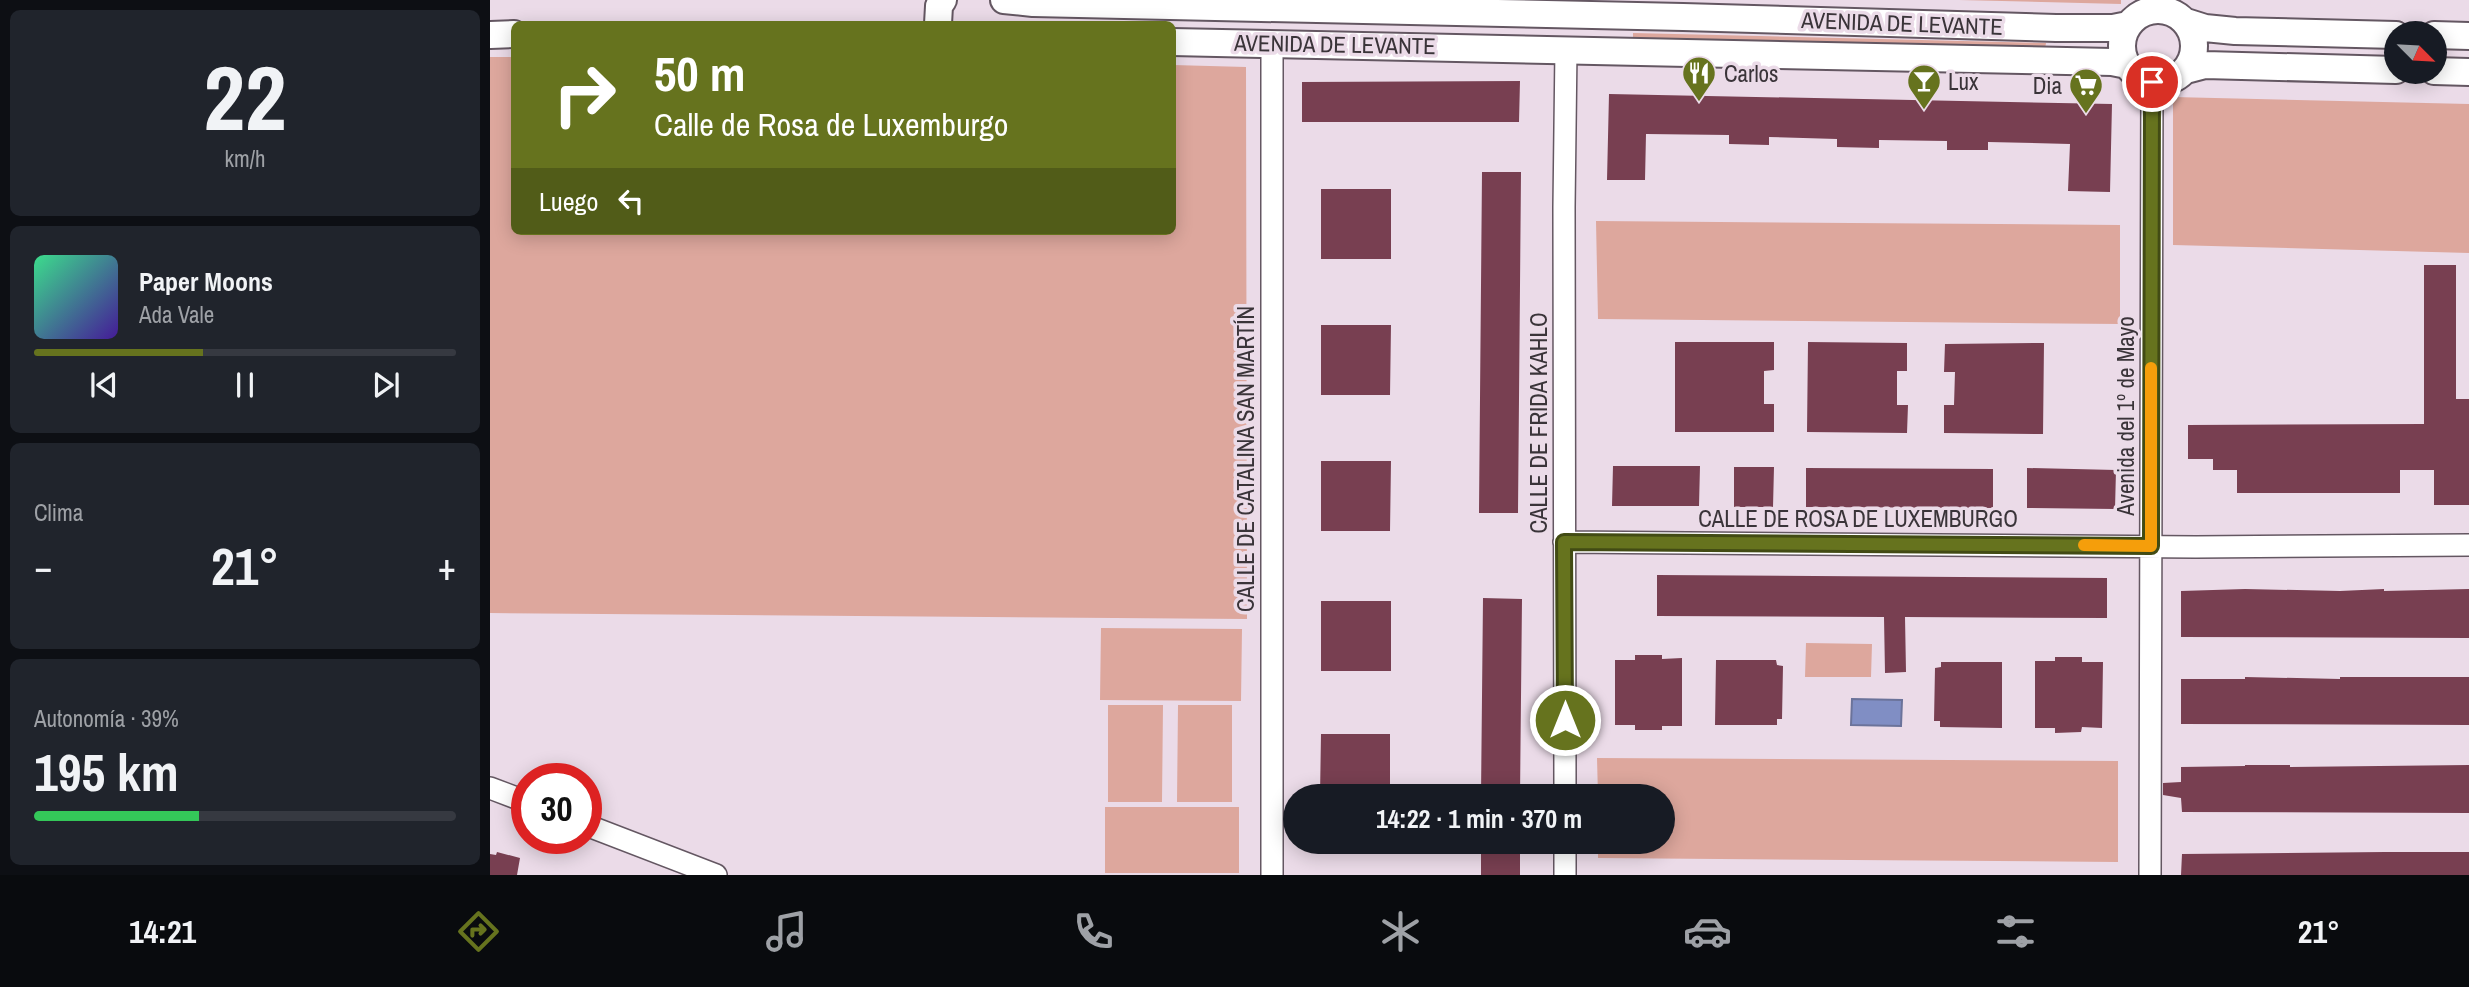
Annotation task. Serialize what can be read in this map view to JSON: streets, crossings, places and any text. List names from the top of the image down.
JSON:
{
  "streets": {
    "street": [
      "AVENIDA DE LEVANTE",
      "Avenida del 1º de Mayo",
      "CALLE DE FRIDA KAHLO",
      "CALLE DE CATALINA SAN MARTÍN",
      "CALLE DE ROSA DE LUXEMBURGO"
    ]
  },
  "crossings": [
    ["AVENIDA DE LEVANTE", "Avenida del 1º de Mayo"],
    ["AVENIDA DE LEVANTE", "CALLE DE FRIDA KAHLO"],
    ["AVENIDA DE LEVANTE", "CALLE DE CATALINA SAN MARTÍN"],
    ["Avenida del 1º de Mayo", "CALLE DE ROSA DE LUXEMBURGO"],
    ["CALLE DE FRIDA KAHLO", "CALLE DE ROSA DE LUXEMBURGO"]
  ],
  "places": {
    "restaurant": ["Carlos"],
    "bar": ["Lux"],
    "supermarket": ["Dia"]
  },
  "north": "bottom right",
  "page": {
    "tile": [
      ["22", "km/h"],
      "Clima",
      ["Autonomía · 39%", "195 km"]
    ],
    "turn": ["50 m", "Calle de Rosa de Luxemburgo"],
    "then": "Luego",
    "song": ["Paper Moons", "Ada Vale"],
    "heat": ["−", "21°", "+"],
    "limit": "30",
    "trip": "14:22 · 1 min · 370 m",
    "tabs": ["14:21", "21°"]
  }
}
